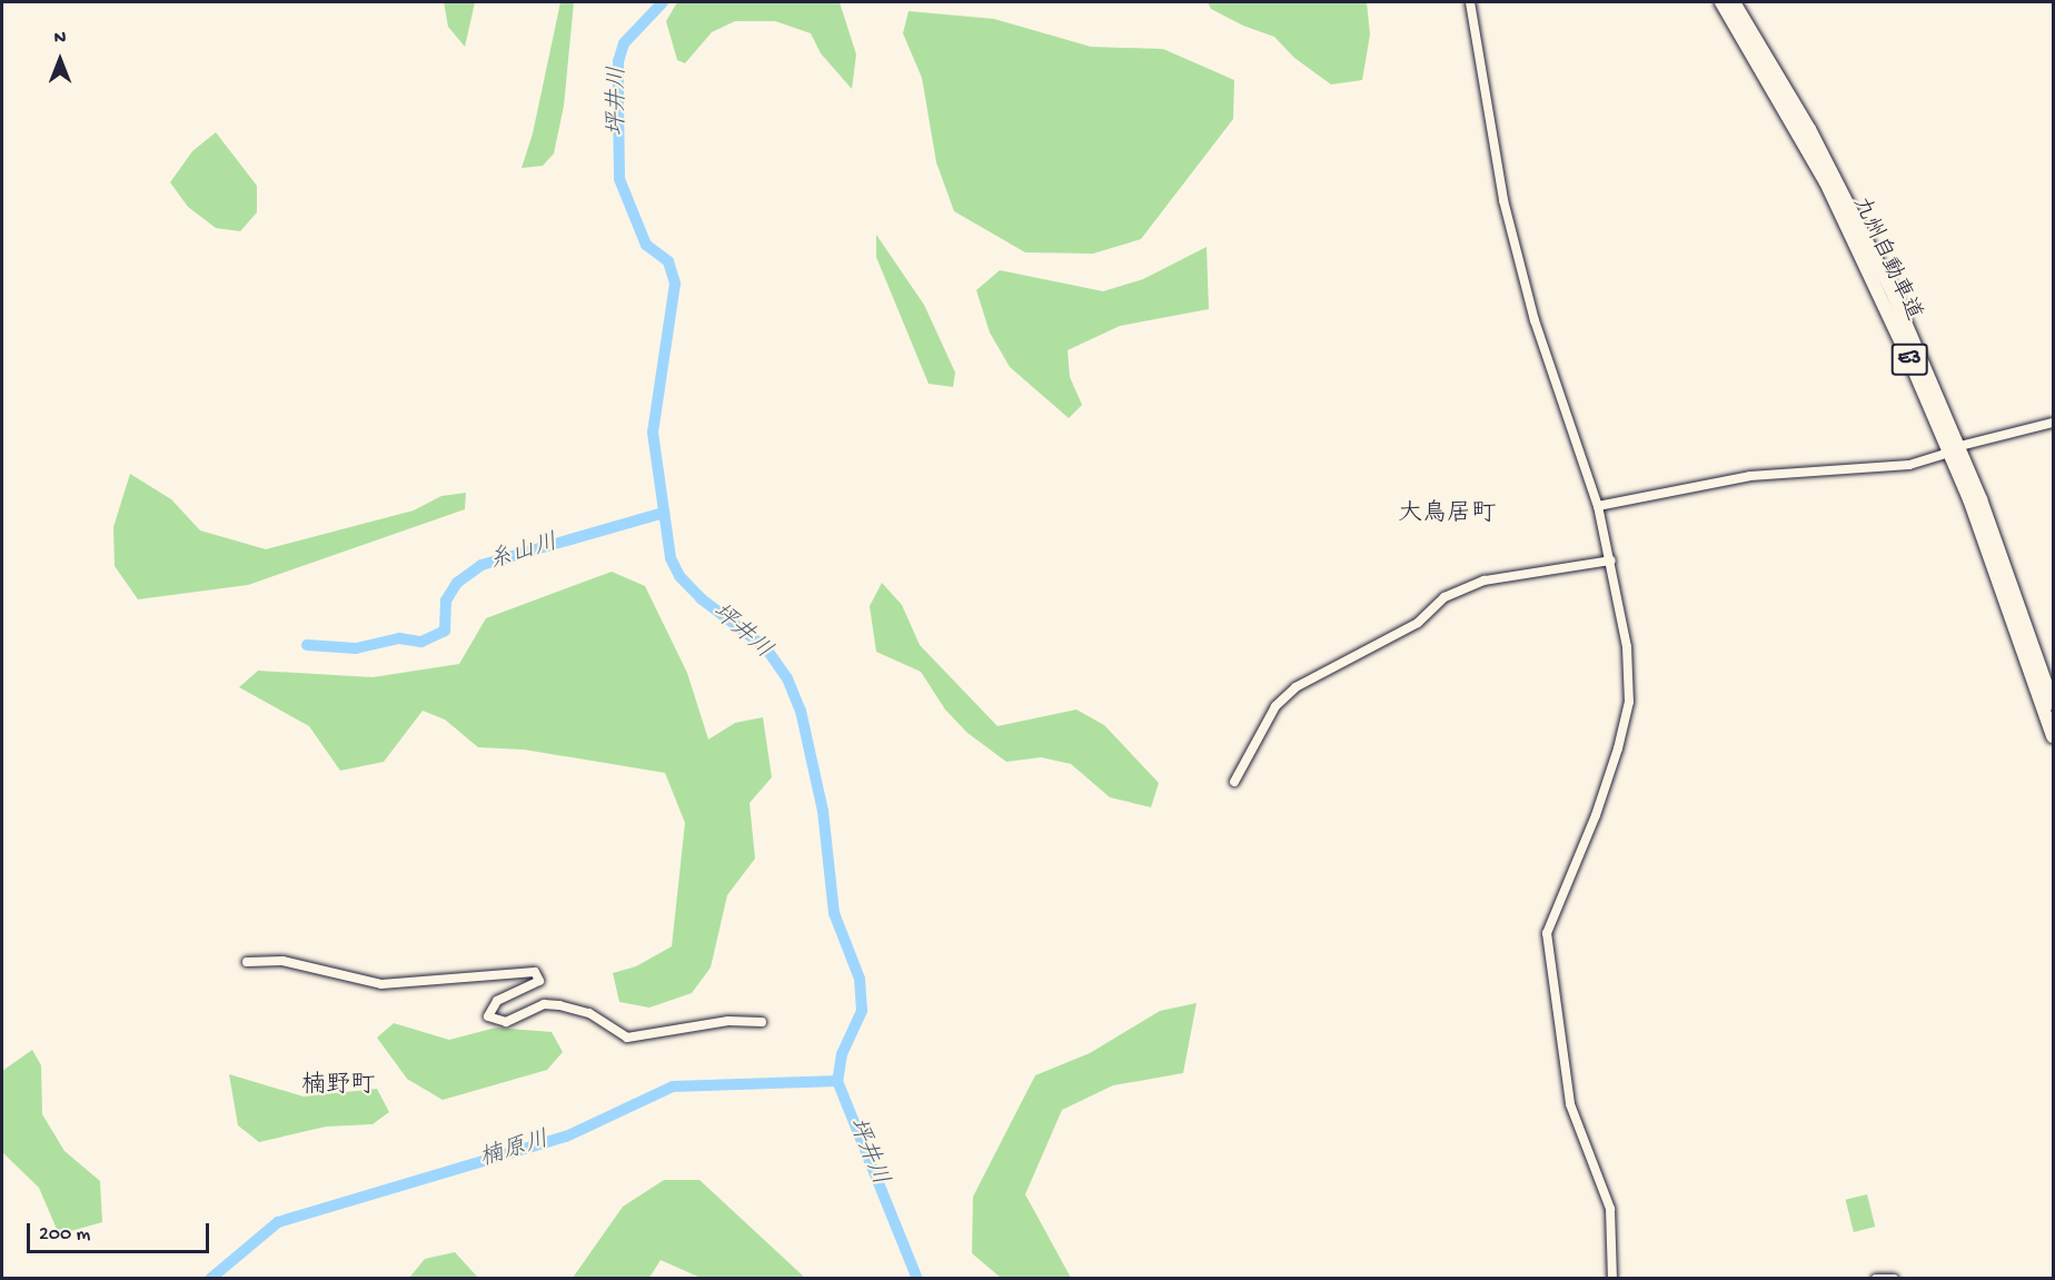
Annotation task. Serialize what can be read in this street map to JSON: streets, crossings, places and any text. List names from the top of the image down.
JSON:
{
  "streets": {
    "highway": ["九州自動車道", "E3"]
  },
  "districts": ["大鳥居町", "楠野町"],
  "water": ["坪井川", "糸山川", "楠原川"],
  "scale_bar": "200 m",
  "north": "top"
}
